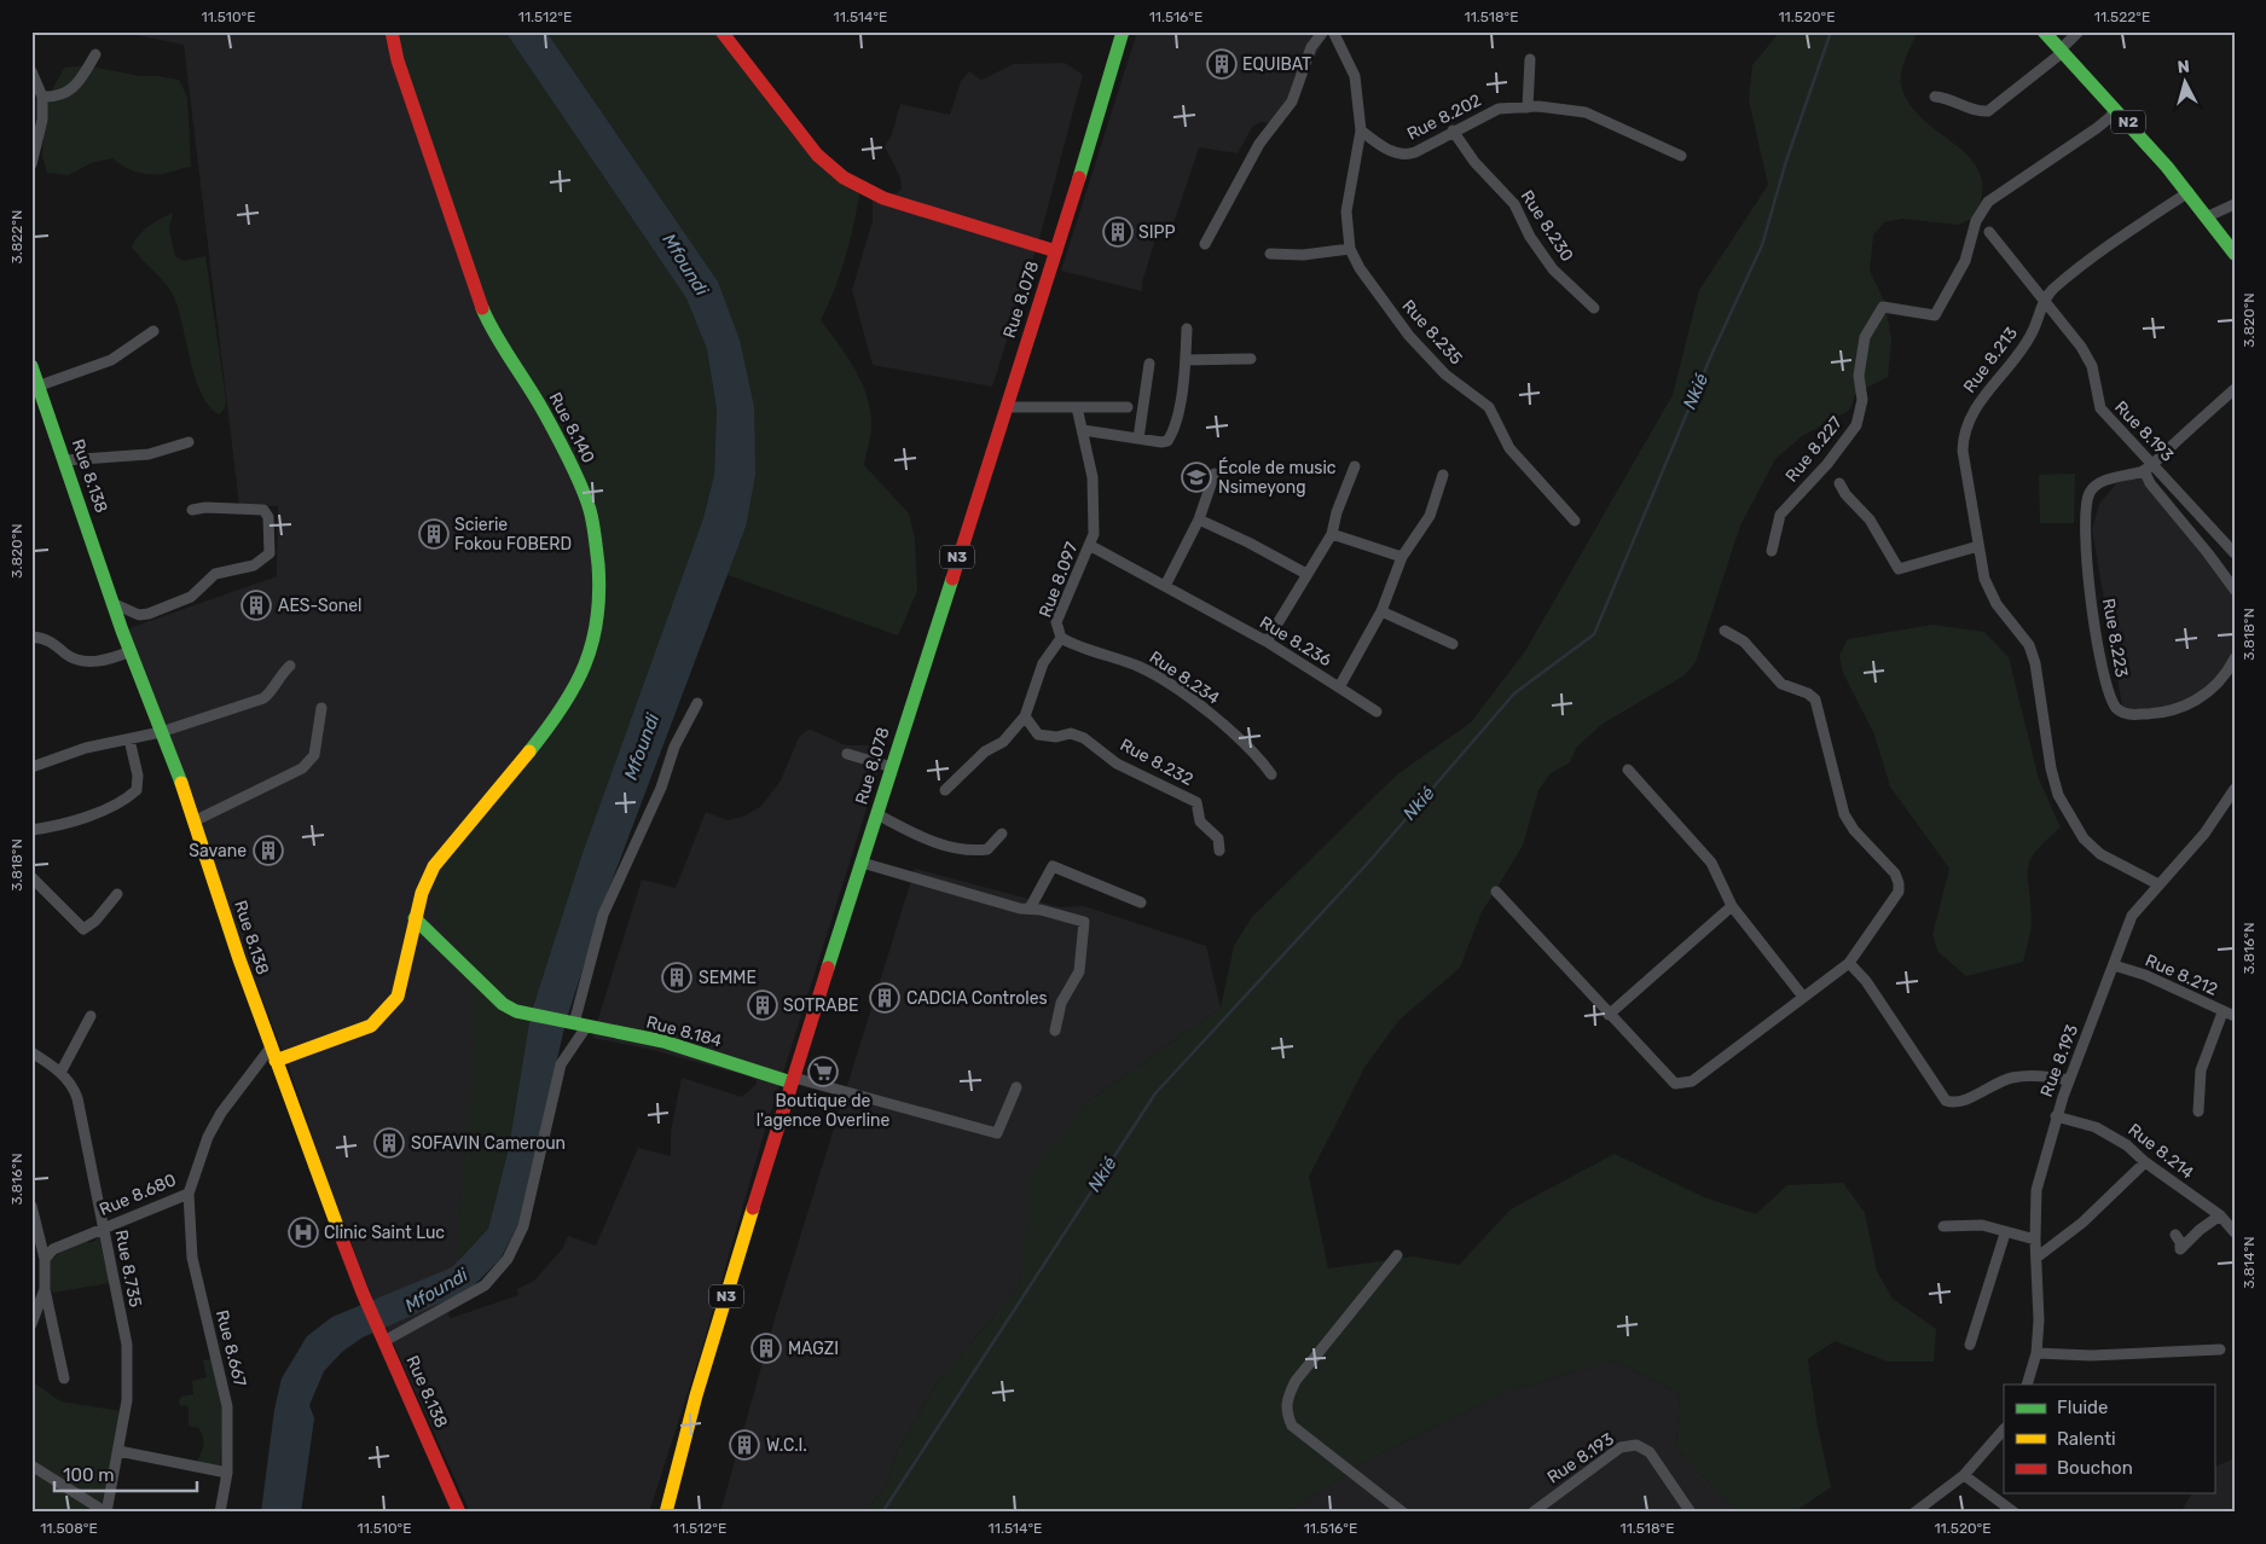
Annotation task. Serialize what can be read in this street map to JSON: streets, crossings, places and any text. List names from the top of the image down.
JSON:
{
  "streets": {
    "main road": [
      "N2",
      "Rue 8.078",
      "Rue 8.140",
      "Rue 8.138",
      "N3",
      "Rue 8.184"
    ],
    "street": [
      "Rue 8.202",
      "Rue 8.230",
      "Rue 8.235",
      "Rue 8.213",
      "Rue 8.193",
      "Rue 8.227",
      "Rue 8.097",
      "Rue 8.223",
      "Rue 8.236",
      "Rue 8.234",
      "Rue 8.232",
      "Rue 8.212",
      "Rue 8.214",
      "Rue 8.680",
      "Rue 8.735",
      "Rue 8.667"
    ]
  },
  "crossings": [
    ["Rue 8.202", "Rue 8.230"],
    ["Rue 8.202", "Rue 8.235"],
    ["N2", "Rue 8.227"],
    ["Rue 8.078", "Rue 8.184"],
    ["Rue 8.213", "Rue 8.193"],
    ["Rue 8.140", "Rue 8.138"],
    ["Rue 8.140", "Rue 8.184"],
    ["Rue 8.193", "Rue 8.223"],
    ["Rue 8.193", "Rue 8.212"],
    ["Rue 8.193", "Rue 8.214"],
    ["Rue 8.138", "Rue 8.680"],
    ["Rue 8.097", "Rue 8.236"],
    ["Rue 8.097", "Rue 8.234"],
    ["Rue 8.097", "Rue 8.232"],
    ["Rue 8.680", "Rue 8.735"],
    ["Rue 8.680", "Rue 8.667"]
  ],
  "water": ["Mfoundi", "Nkié"],
  "places": {
    "building": [
      "EQUIBAT",
      "SIPP",
      "Scierie Fokou FOBERD",
      "AES-Sonel",
      "Savane",
      "SEMME",
      "CADCIA Controles",
      "SOTRABE",
      "SOFAVIN Cameroun",
      "MAGZI",
      "W.C.I."
    ],
    "school or university": ["École de music Nsimeyong"],
    "supermarket": ["Boutique de l'agence Overline"],
    "hospital": ["Clinic Saint Luc"]
  },
  "legend": ["Fluide", "Ralenti", "Bouchon"],
  "scale_bar": "100 m",
  "north": "top",
  "coordinates": [
    "11.510°E",
    "11.512°E",
    "11.514°E",
    "11.516°E",
    "11.518°E",
    "11.520°E",
    "11.522°E",
    "3.822°N",
    "3.820°N",
    "3.818°N",
    "3.816°N",
    "3.814°N",
    "11.508°E"
  ]
}
